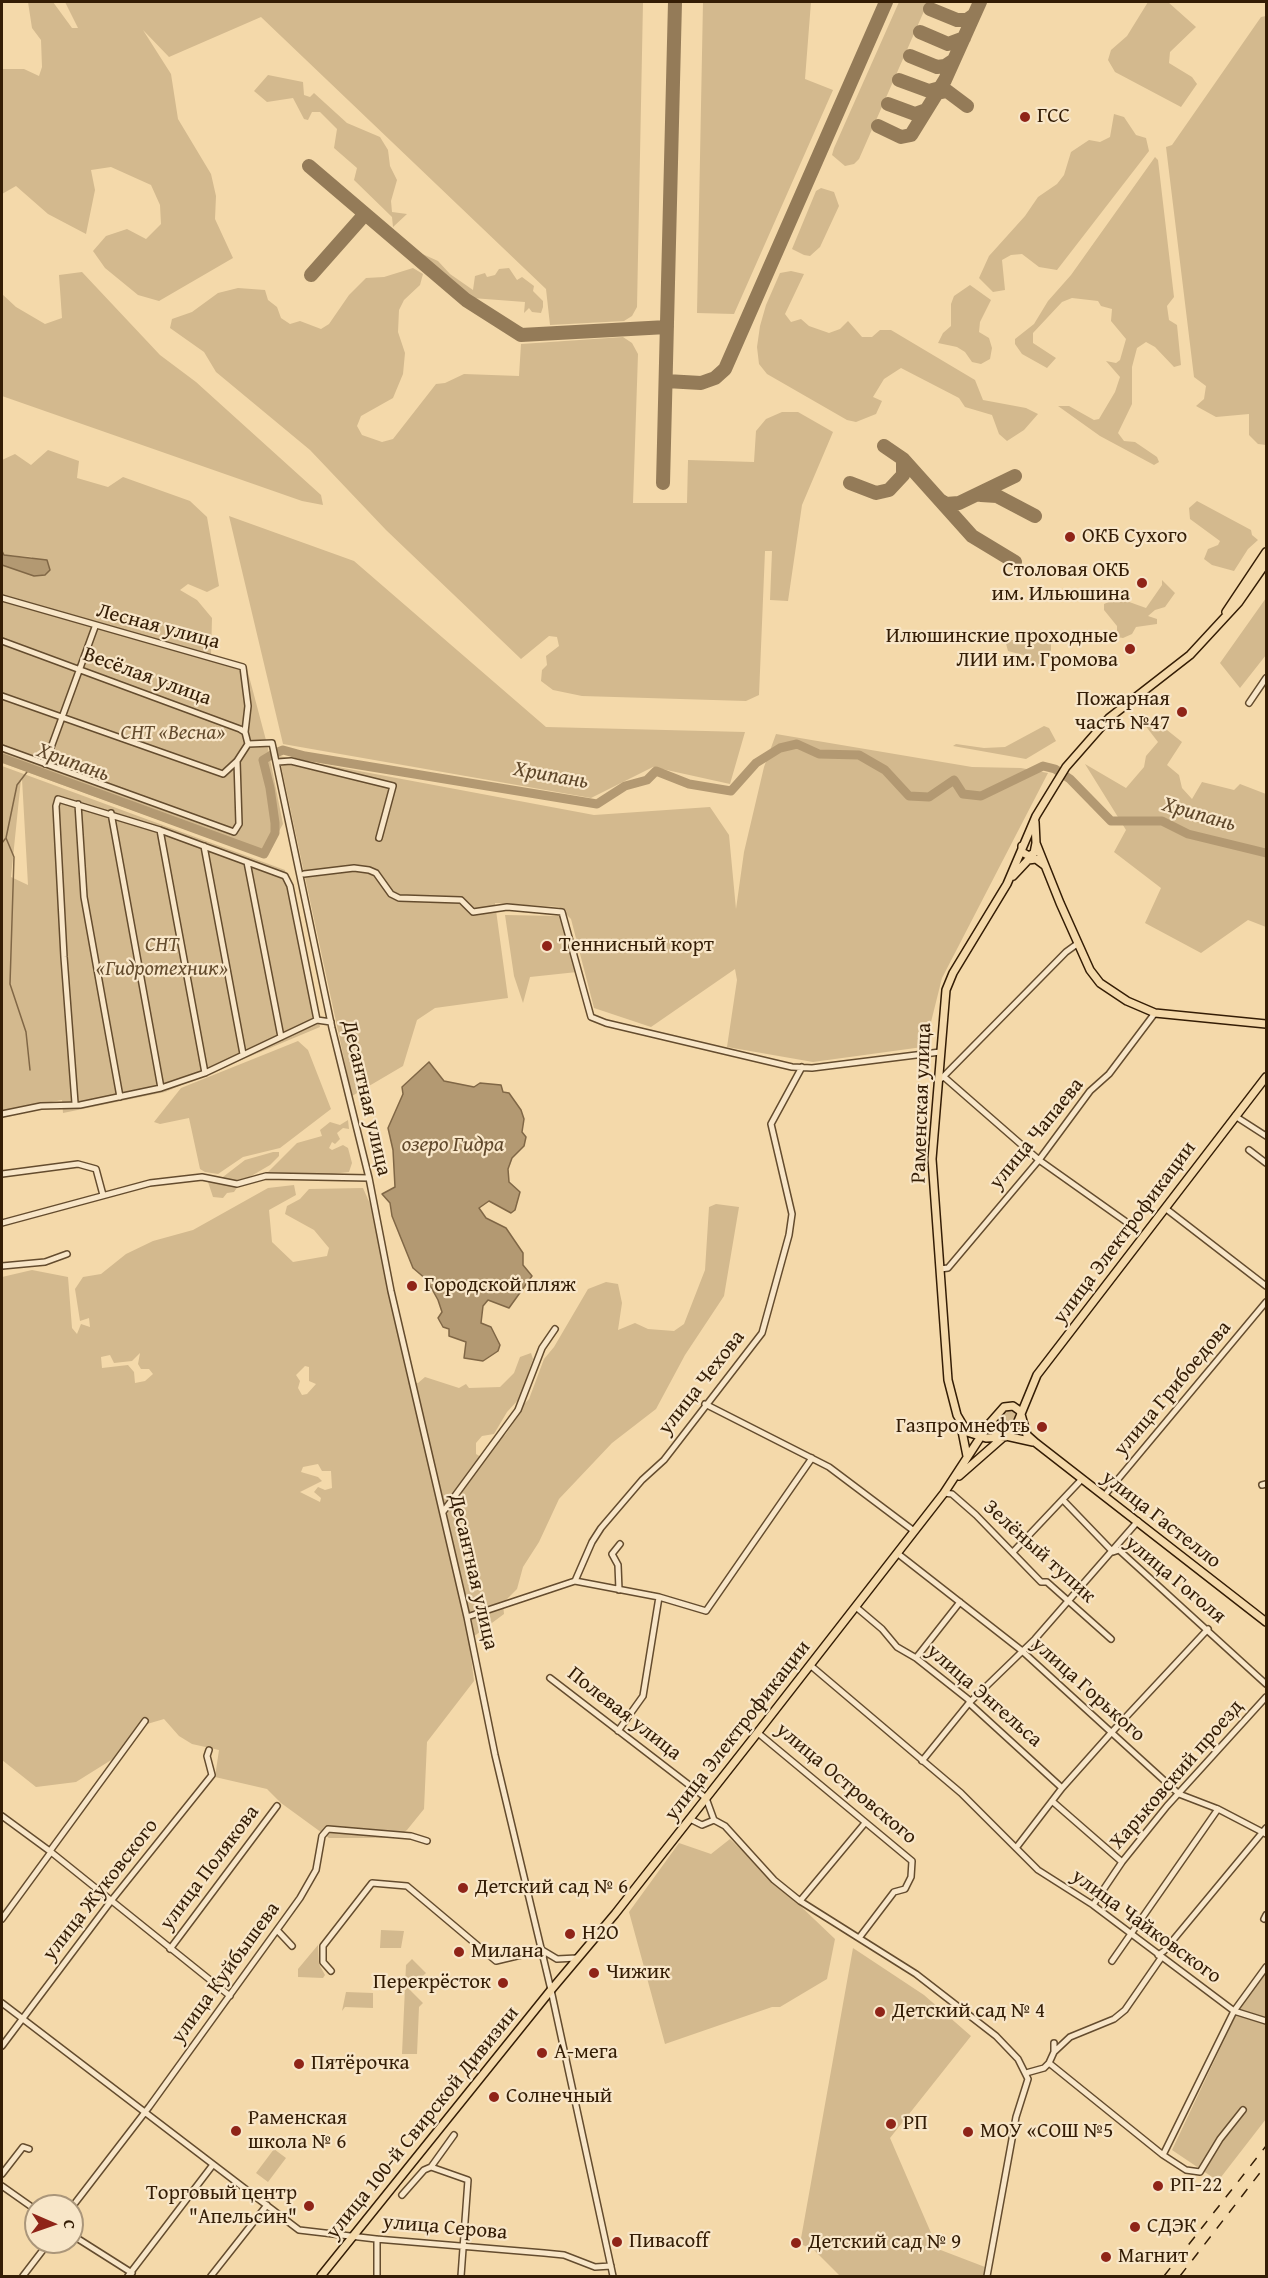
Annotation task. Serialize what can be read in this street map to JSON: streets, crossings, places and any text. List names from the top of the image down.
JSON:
{
  "streets": {
    "main road": [
      "Раменская улица",
      "улица Электрофикации",
      "улица Гастелло",
      "улица 100-й Свирской Дивизии"
    ],
    "street": [
      "Лесная улица",
      "Весёлая улица",
      "Десантная улица",
      "улица Чапаева",
      "улица Чехова",
      "улица Грибоедова",
      "Зелёный тупик",
      "улица Гоголя",
      "улица Горького",
      "улица Энгельса",
      "Полевая улица",
      "Харьковский проезд",
      "улица Островского",
      "улица Полякова",
      "улица Жуковского",
      "улица Чайковского",
      "улица Куйбышева",
      "улица Серова"
    ]
  },
  "crossings": [
    ["Лесная улица", "Весёлая улица"],
    ["Десантная улица", "улица Электрофикации"],
    ["Десантная улица", "улица 100-й Свирской Дивизии"],
    ["Десантная улица", "улица Серова"],
    ["Раменская улица", "улица Чапаева"],
    ["улица Электрофикации", "улица Гастелло"],
    ["улица Электрофикации", "Зелёный тупик"],
    ["улица Электрофикации", "улица Горького"],
    ["улица Электрофикации", "улица Энгельса"],
    ["улица Электрофикации", "Полевая улица"],
    ["улица Электрофикации", "улица Островского"],
    ["улица Электрофикации", "улица Чайковского"],
    ["улица Электрофикации", "улица 100-й Свирской Дивизии"],
    ["улица Грибоедова", "улица Гастелло"],
    ["улица Горького", "Харьковский проезд"],
    ["Харьковский проезд", "улица Чайковского"],
    ["улица Жуковского", "улица Серова"],
    ["улица Куйбышева", "улица Серова"],
    ["улица 100-й Свирской Дивизии", "улица Серова"]
  ],
  "water": ["Хрипань", "озеро Гидра"],
  "parks": ["СНТ «Весна»", "СНТ «Гидротехник»"],
  "places": [
    "ГСС",
    "ОКБ Сухого",
    "Столовая ОКБ им. Ильюшина",
    "Илюшинские проходные ЛИИ им. Громова",
    "Пожарная часть №47",
    "Теннисный корт",
    "Городской пляж",
    "Газпромнефть",
    "Детский сад № 6",
    "H2O",
    "Милана",
    "Чижик",
    "Перекрёсток",
    "Детский сад № 4",
    "А-мега",
    "Пятёрочка",
    "Солнечный",
    "РП",
    "Раменская школа № 6",
    "МОУ «СОШ №5",
    "РП-22",
    "Торговый центр \"Апельсин\"",
    "СДЭК",
    "Пивасоff",
    "Детский сад № 9",
    "Магнит"
  ],
  "north": "right"
}
